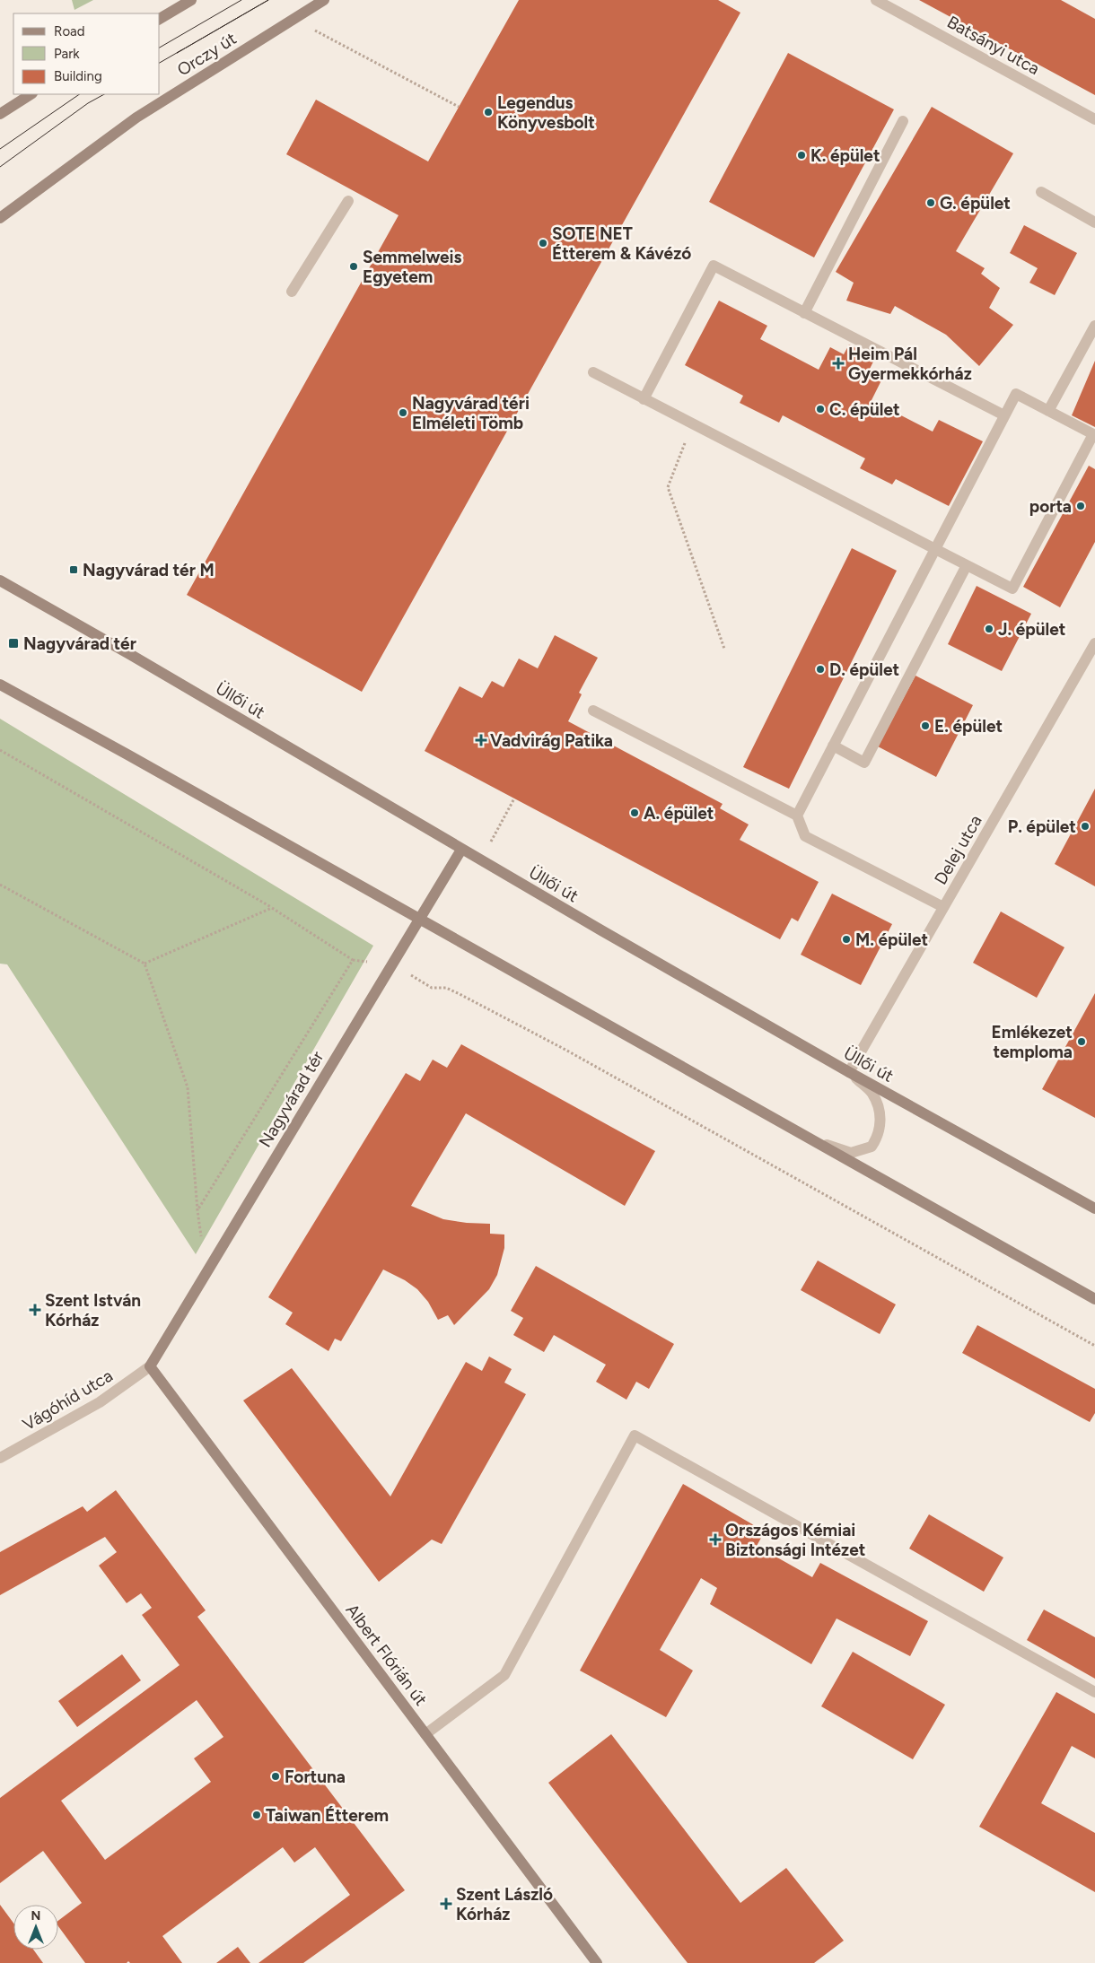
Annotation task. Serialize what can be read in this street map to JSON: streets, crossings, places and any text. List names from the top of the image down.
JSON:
{
  "streets": {
    "main road": [
      "Orczy út",
      "Üllői út",
      "Nagyvárad tér",
      "Albert Flórián út"
    ],
    "street": ["Batsányi utca", "Delej utca", "Vágóhíd utca"]
  },
  "crossings": [
    ["Üllői út", "Delej utca"],
    ["Üllői út", "Nagyvárad tér"],
    ["Nagyvárad tér", "Vágóhíd utca"],
    ["Nagyvárad tér", "Albert Flórián út"],
    ["Vágóhíd utca", "Albert Flórián út"]
  ],
  "places": {
    "other": [
      "Legendus Könyvesbolt",
      "K. épület",
      "G. épület",
      "SOTE NET Étterem & Kávézó",
      "Semmelweis Egyetem",
      "C. épület",
      "Nagyvárad téri Elméleti Tömb",
      "porta",
      "J. épület",
      "D. épület",
      "E. épület",
      "A. épület",
      "P. épület",
      "M. épület",
      "Emlékezet temploma",
      "Fortuna",
      "Taiwan Étterem"
    ],
    "health": [
      "Heim Pál Gyermekkórház",
      "Vadvirág Patika",
      "Szent István Kórház",
      "Országos Kémiai Biztonsági Intézet",
      "Szent László Kórház"
    ],
    "transit": ["Nagyvárad tér M", "Nagyvárad tér"]
  },
  "legend": ["Road", "Park", "Building"],
  "north": "top"
}
